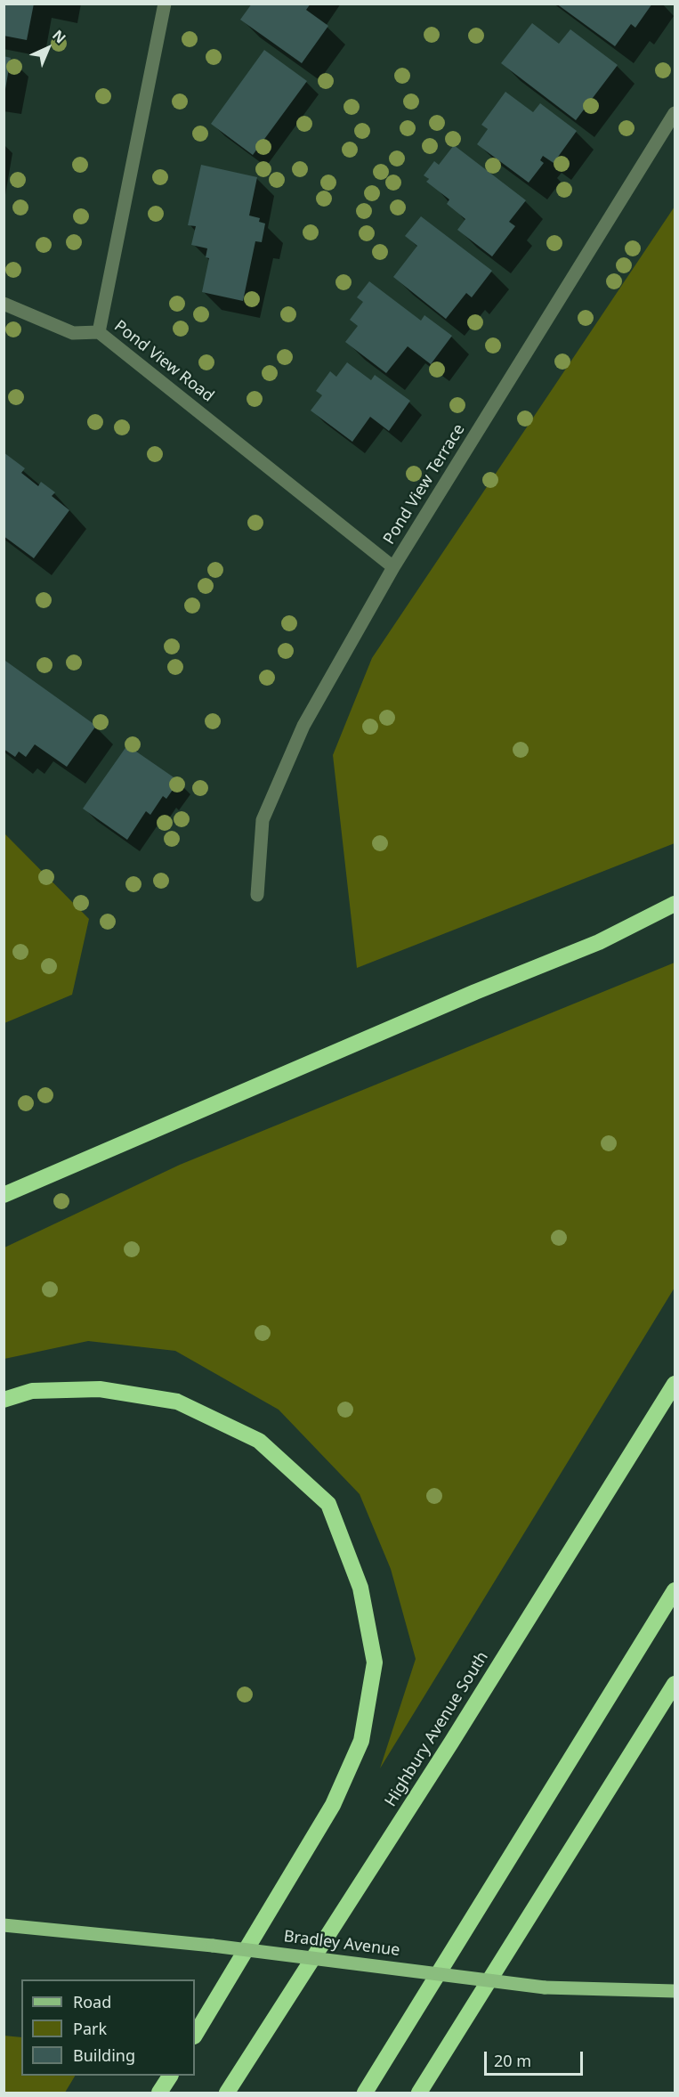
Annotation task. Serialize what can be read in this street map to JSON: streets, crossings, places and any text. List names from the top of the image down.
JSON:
{
  "streets": {
    "highway": ["Highbury Avenue South"],
    "main road": ["Bradley Avenue"],
    "street": ["Pond View Road", "Pond View Terrace"]
  },
  "crossings": [
    ["Pond View Road", "Pond View Terrace"]
  ],
  "legend": ["Road", "Park", "Building"],
  "scale_bar": "20 m",
  "north": "top right"
}
